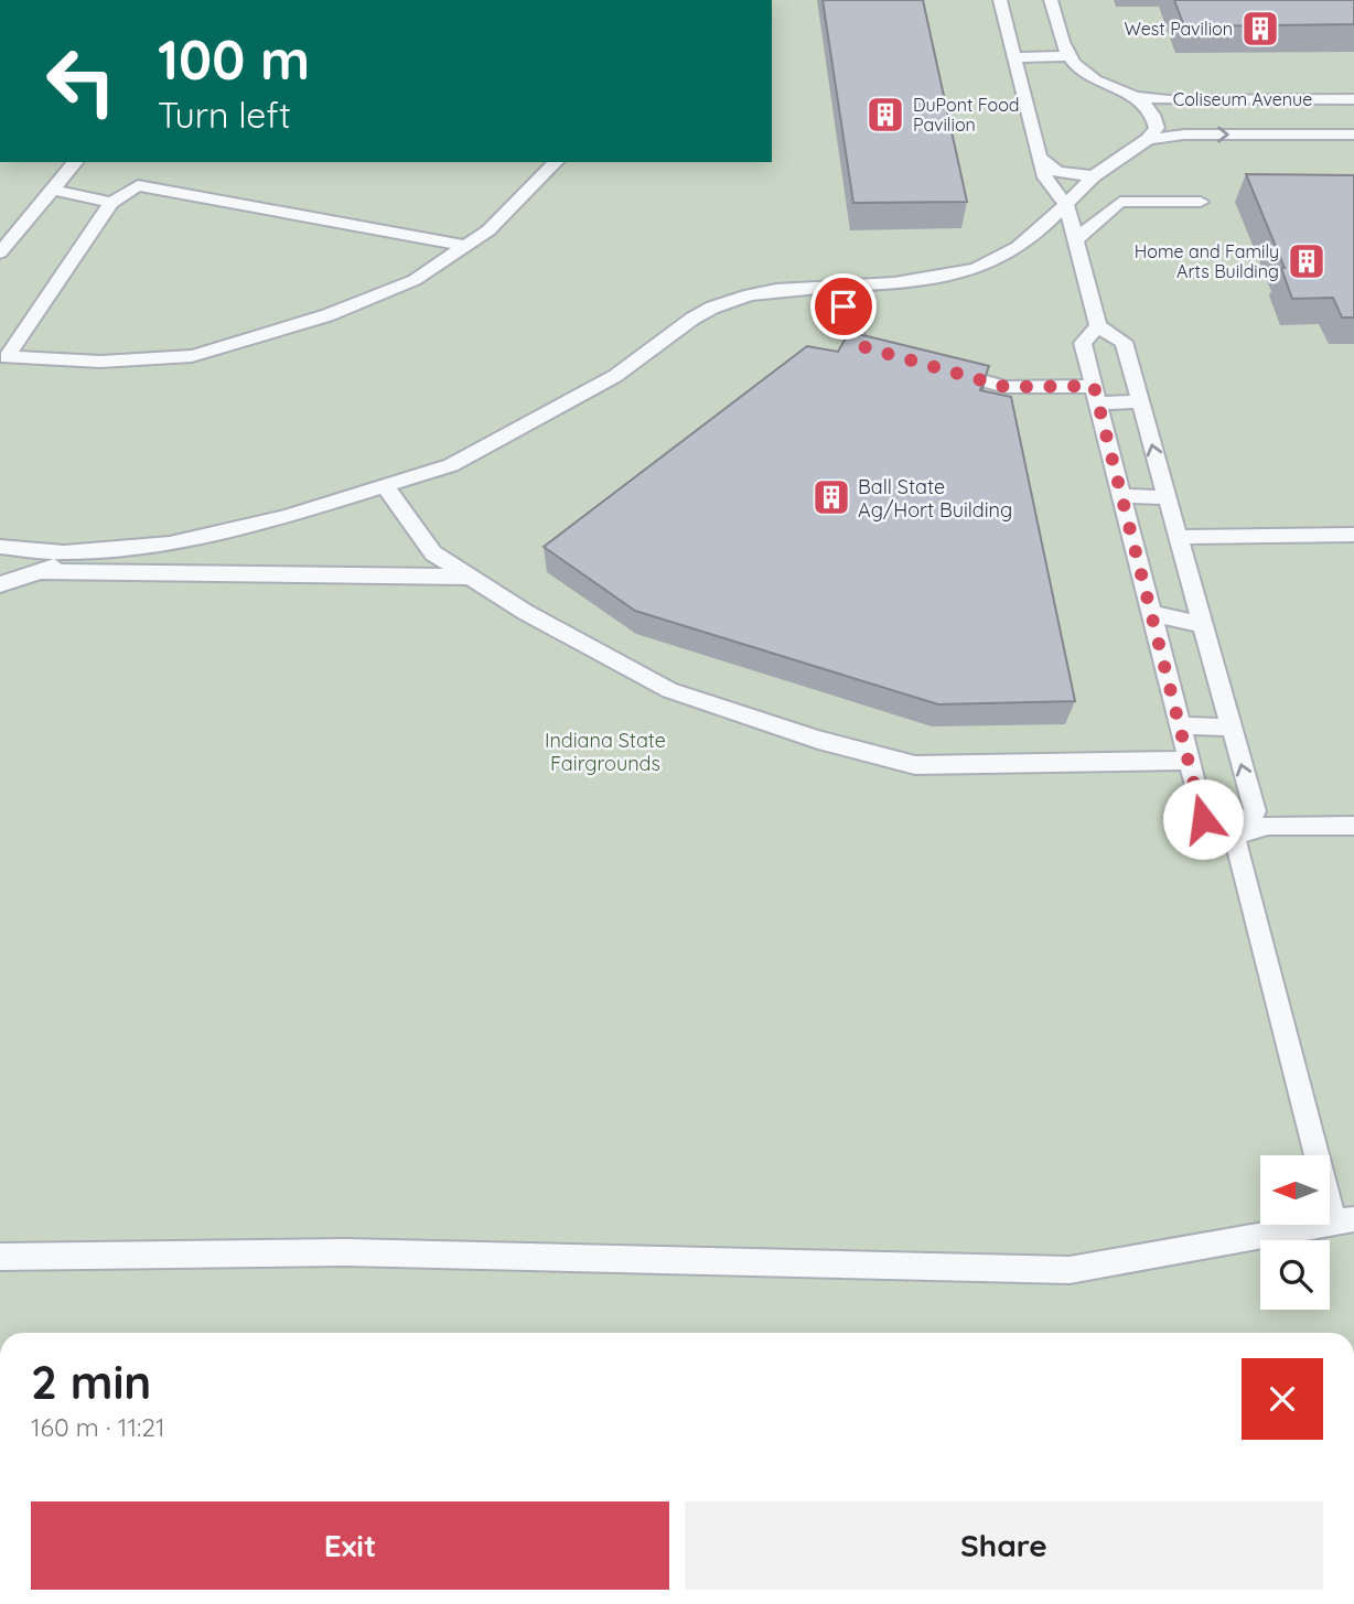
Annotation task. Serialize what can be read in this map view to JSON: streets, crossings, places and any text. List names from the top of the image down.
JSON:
{
  "streets": {
    "lane": ["Coliseum Avenue"]
  },
  "parks": ["Indiana State Fairgrounds"],
  "places": {
    "building": [
      "West Pavilion",
      "DuPont Food Pavilion",
      "Home and Family Arts Building",
      "Ball State Ag/Hort Building"
    ]
  },
  "north": "left",
  "page": {
    "turn": ["100 m", "Turn left"],
    "heading": ["2 min", "160 m · 11:21"],
    "buttons": ["Exit", "Share"]
  }
}
